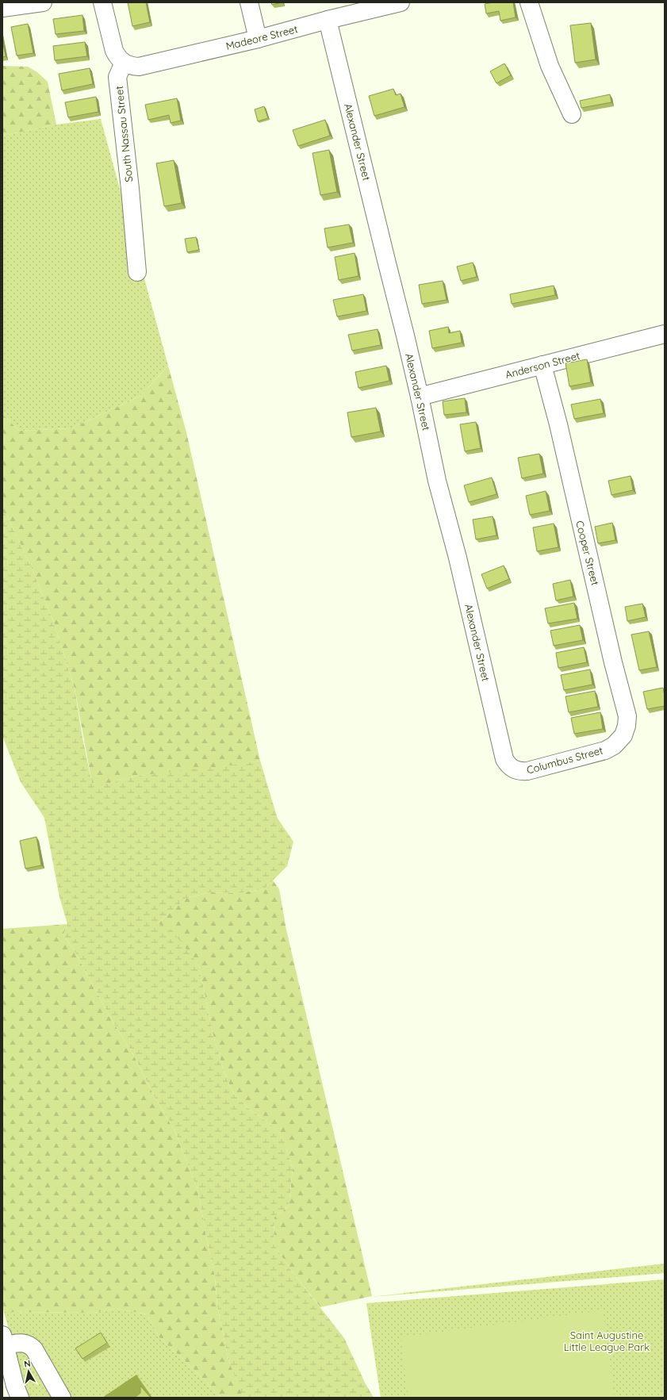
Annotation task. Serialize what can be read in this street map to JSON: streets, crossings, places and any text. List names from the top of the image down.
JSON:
{
  "streets": {
    "street": [
      "Madeore Street",
      "South Nassau Street",
      "Alexander Street",
      "Anderson Street",
      "Cooper Street",
      "Columbus Street"
    ]
  },
  "crossings": [
    ["Madeore Street", "South Nassau Street"],
    ["Madeore Street", "Alexander Street"],
    ["Alexander Street", "Anderson Street"],
    ["Alexander Street", "Columbus Street"],
    ["Anderson Street", "Cooper Street"],
    ["Cooper Street", "Columbus Street"]
  ],
  "parks": ["Saint Augustine Little League Park"],
  "north": "top"
}
